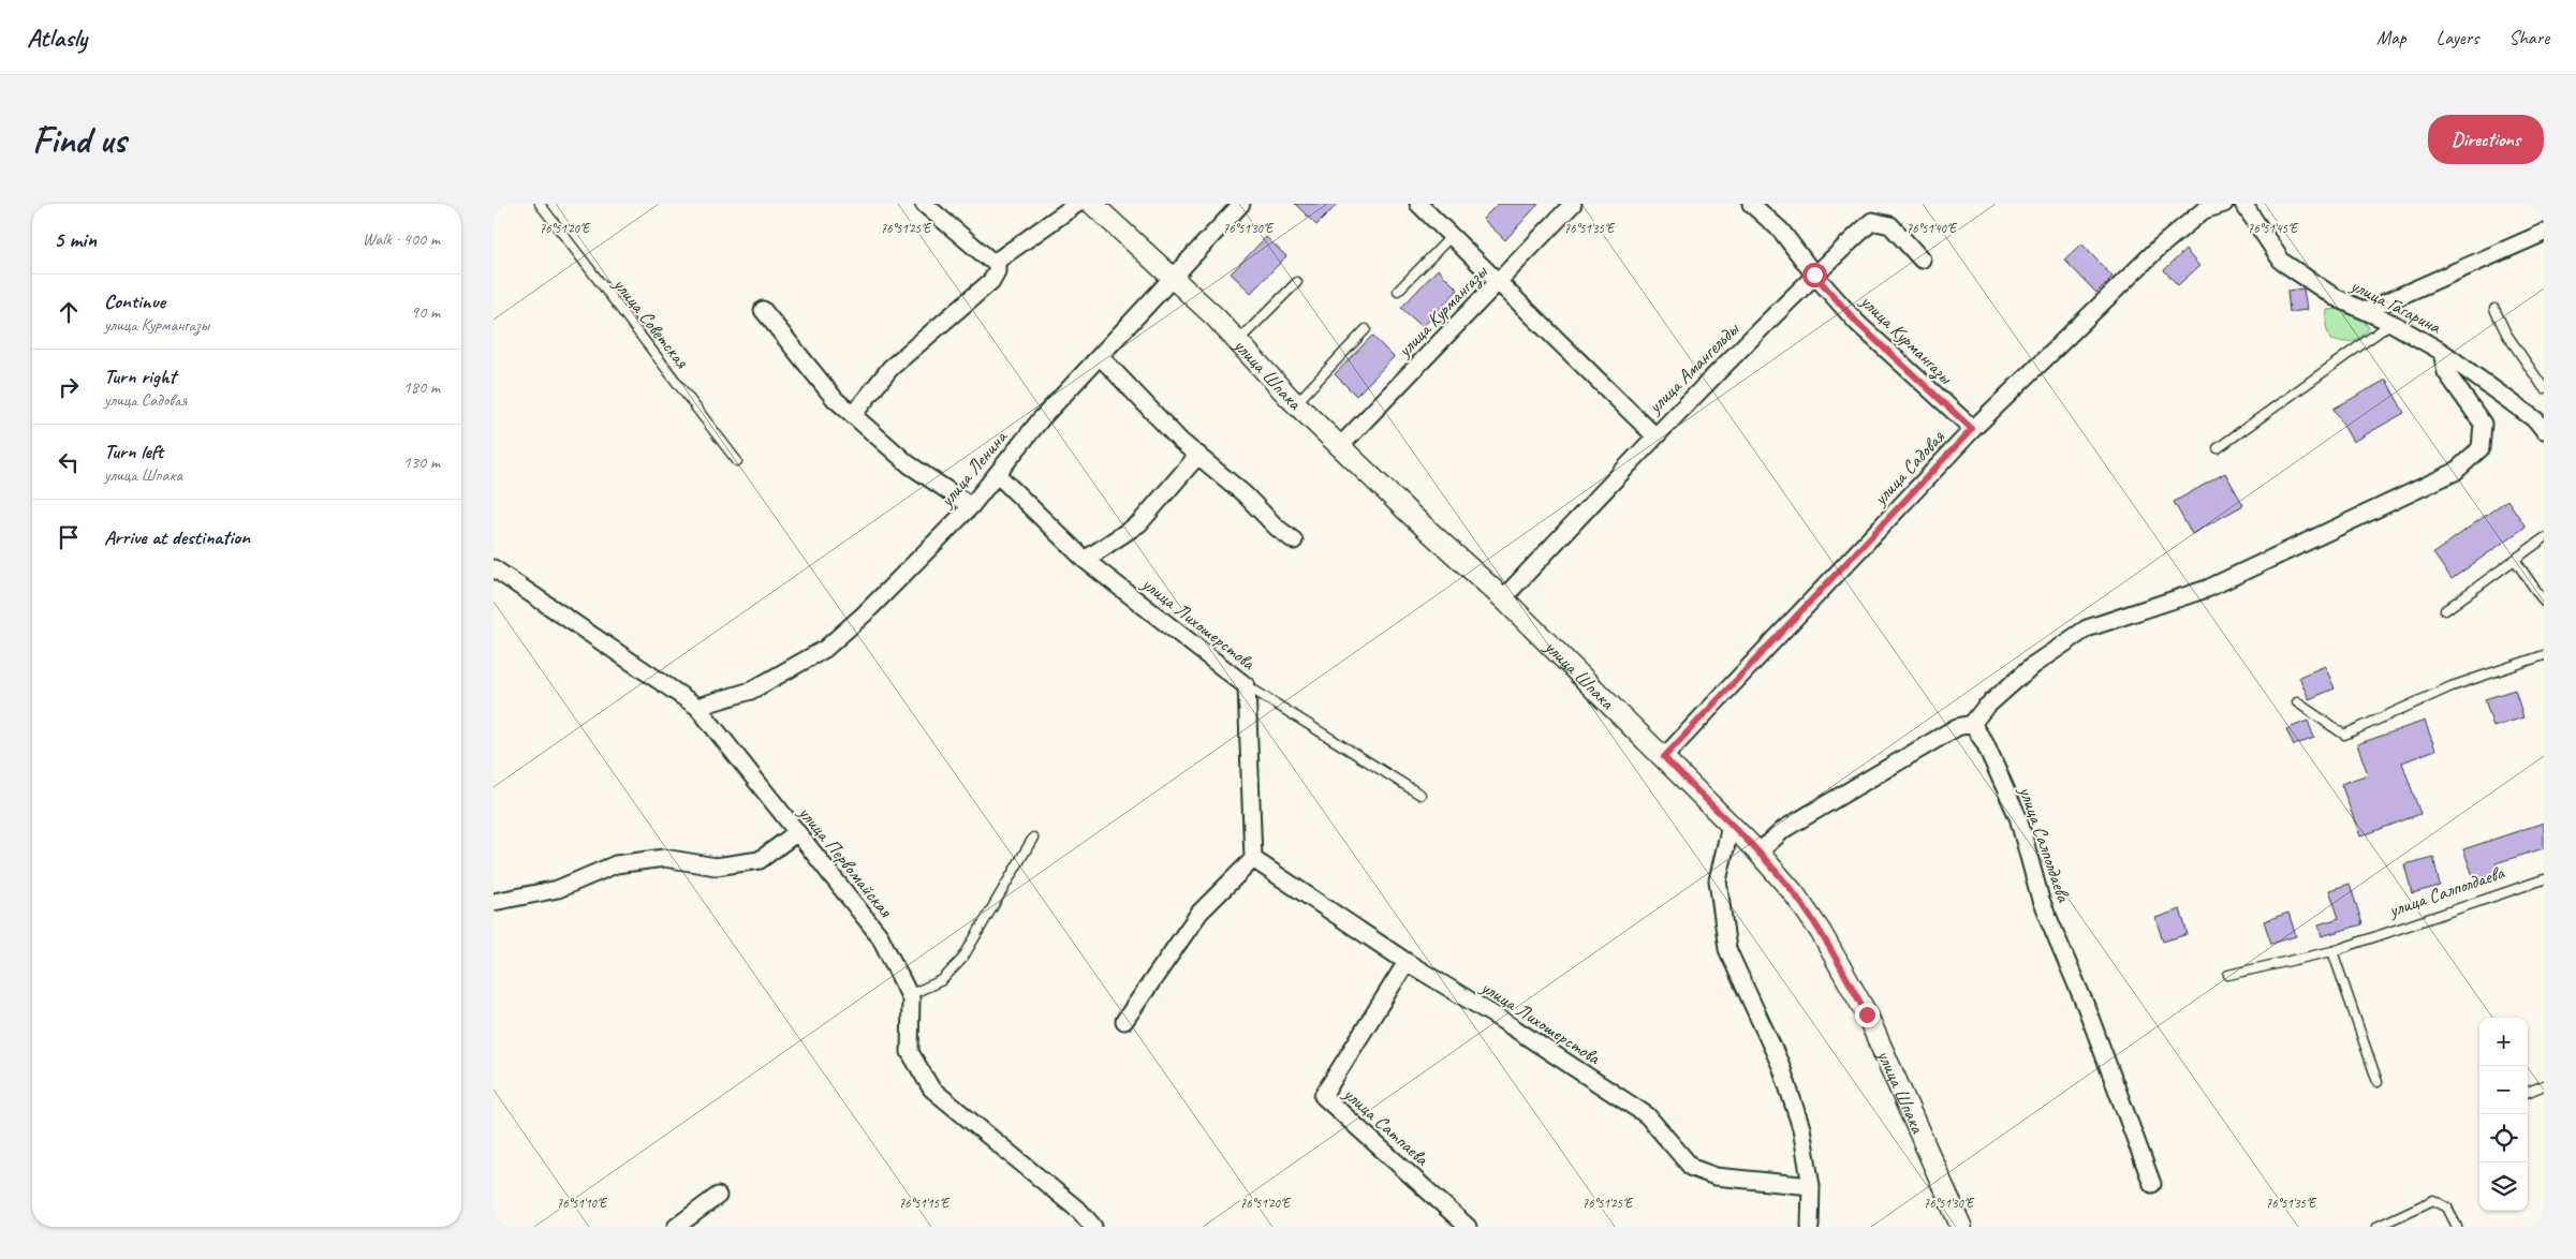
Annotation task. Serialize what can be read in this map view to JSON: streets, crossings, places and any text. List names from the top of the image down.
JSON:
{
  "streets": {
    "street": [
      "улица Гагарина",
      "улица Курмангазы",
      "улица Амангельды",
      "улица Шпака",
      "улица Садовая",
      "улица Ленина",
      "улица Лихошерстова",
      "улица Салполдаева",
      "улица Первомайская",
      "улица Сатпаева"
    ],
    "lane": ["улица Советская"]
  },
  "crossings": [
    ["улица Курмангазы", "улица Амангельды"],
    ["улица Курмангазы", "улица Шпака"],
    ["улица Курмангазы", "улица Садовая"],
    ["улица Амангельды", "улица Шпака"],
    ["улица Шпака", "улица Садовая"],
    ["улица Шпака", "улица Ленина"],
    ["улица Ленина", "улица Лихошерстова"],
    ["улица Ленина", "улица Первомайская"],
    ["улица Лихошерстова", "улица Сатпаева"]
  ],
  "page": {
    "header": "Atlasly",
    "nav": ["Map", "Layers", "Share"],
    "buttons": "Directions",
    "title": "Find us",
    "heading": ["5 min", "Walk · 400 m"],
    "list": [
      ["Continue", "улица Курмангазы", "90 m"],
      ["Turn right", "улица Садовая", "180 m"],
      ["Turn left", "улица Шпака", "130 m"],
      "Arrive at destination"
    ],
    "map_buttons": ["+", "−"]
  },
  "coordinates": [
    "76°51'40\"E",
    "76°51'45\"E",
    "76°51'20\"E",
    "76°51'25\"E",
    "76°51'30\"E",
    "76°51'35\"E",
    "76°51'10\"E",
    "76°51'15\"E"
  ]
}
